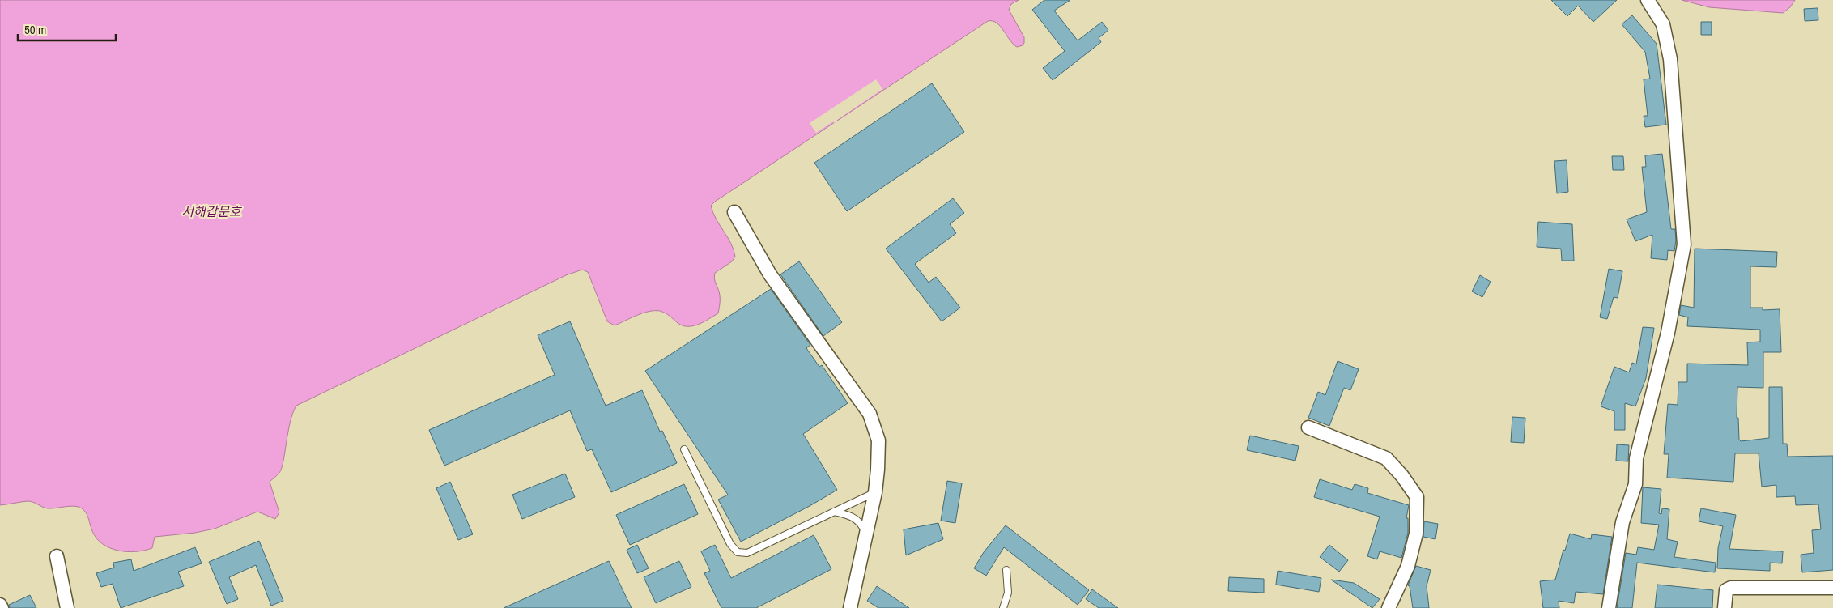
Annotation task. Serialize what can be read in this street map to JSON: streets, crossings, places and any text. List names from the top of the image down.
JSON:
{
  "water": ["서해갑문호"],
  "scale_bar": "50 m"
}
